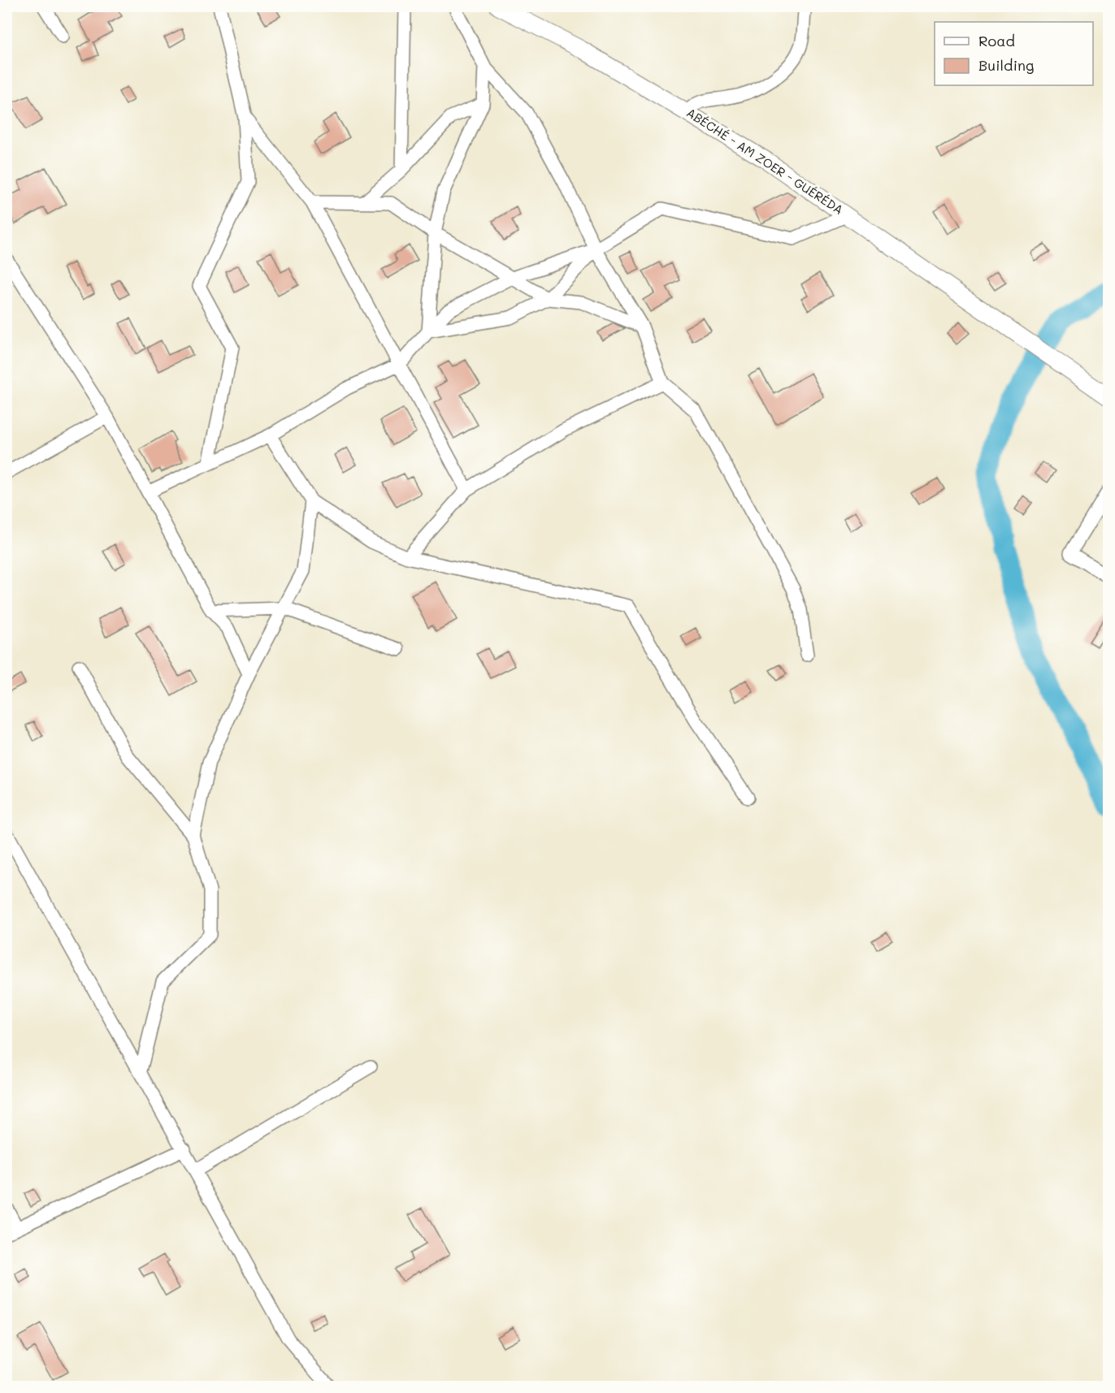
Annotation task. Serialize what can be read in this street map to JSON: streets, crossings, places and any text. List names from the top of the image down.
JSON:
{
  "streets": {
    "main road": ["ABÉCHÉ - AM ZOER - GUÉRÉDA"]
  },
  "legend": ["Road", "Building"]
}
